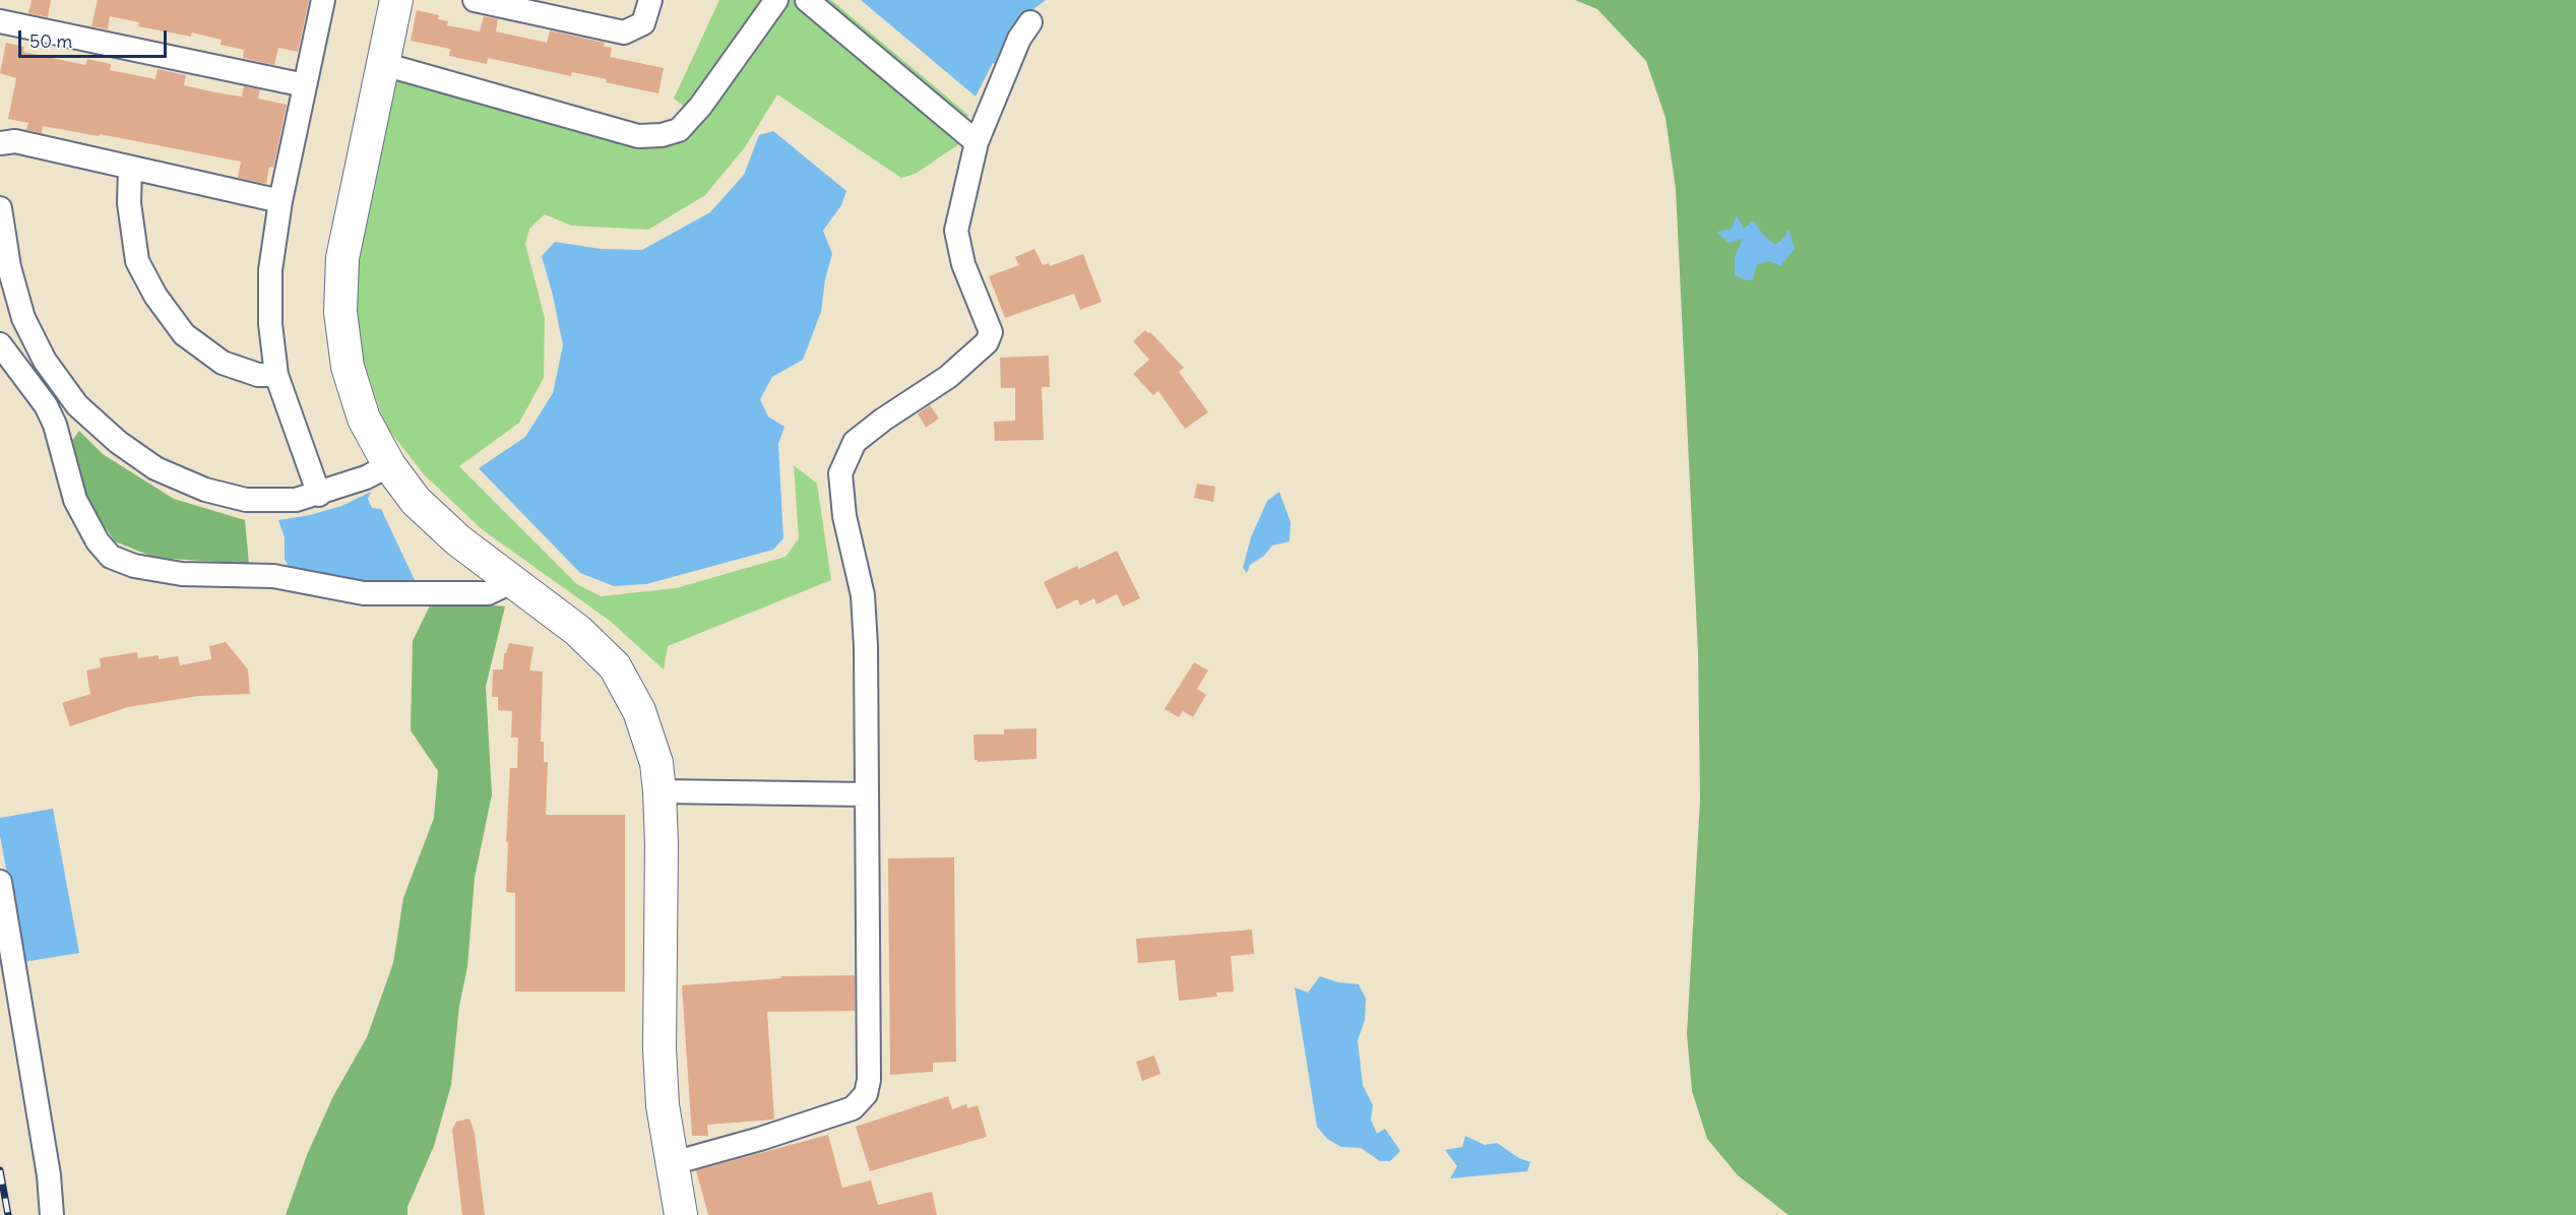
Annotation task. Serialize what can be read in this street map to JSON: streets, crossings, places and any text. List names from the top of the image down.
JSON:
{
  "scale_bar": "50 m"
}
